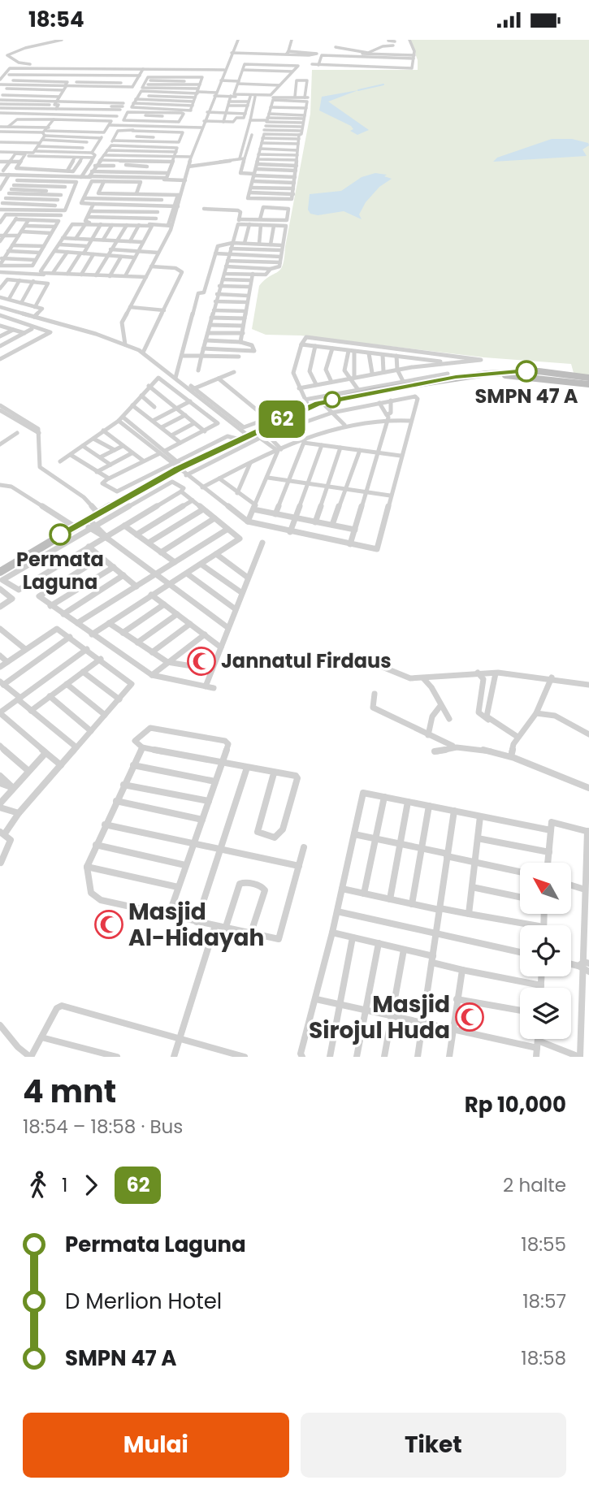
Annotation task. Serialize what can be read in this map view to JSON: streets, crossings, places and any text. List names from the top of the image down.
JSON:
{
  "places": {
    "other": ["SMPN 47 A", "Permata Laguna"],
    "mosque": ["Jannatul Firdaus", "Masjid Al-Hidayah", "Masjid Sirojul Huda"]
  },
  "lines": ["bus line 62"],
  "north": "top left",
  "page": {
    "status": "18:54",
    "on_map": "62",
    "heading": ["4 mnt", "18:54 – 18:58 · Bus", "Rp 10,000"],
    "legs": ["1", "62", "2 halte"],
    "list": [
      {
        "name": "Permata Laguna",
        "value": "18:55"
      },
      {
        "name": "D Merlion Hotel",
        "value": "18:57"
      },
      {
        "name": "SMPN 47 A",
        "value": "18:58"
      }
    ],
    "buttons": ["Mulai", "Tiket"]
  }
}
